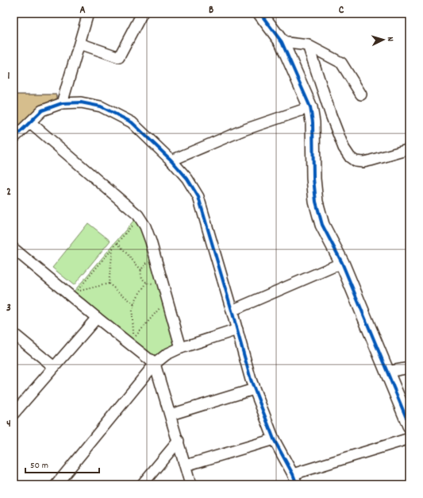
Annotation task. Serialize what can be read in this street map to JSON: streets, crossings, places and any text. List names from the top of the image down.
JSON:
{
  "scale_bar": "50 m",
  "north": "right",
  "grid": {
    "columns": ["A", "B", "C"],
    "rows": [
      "1",
      "2",
      "3",
      "4"
    ]
  }
}
